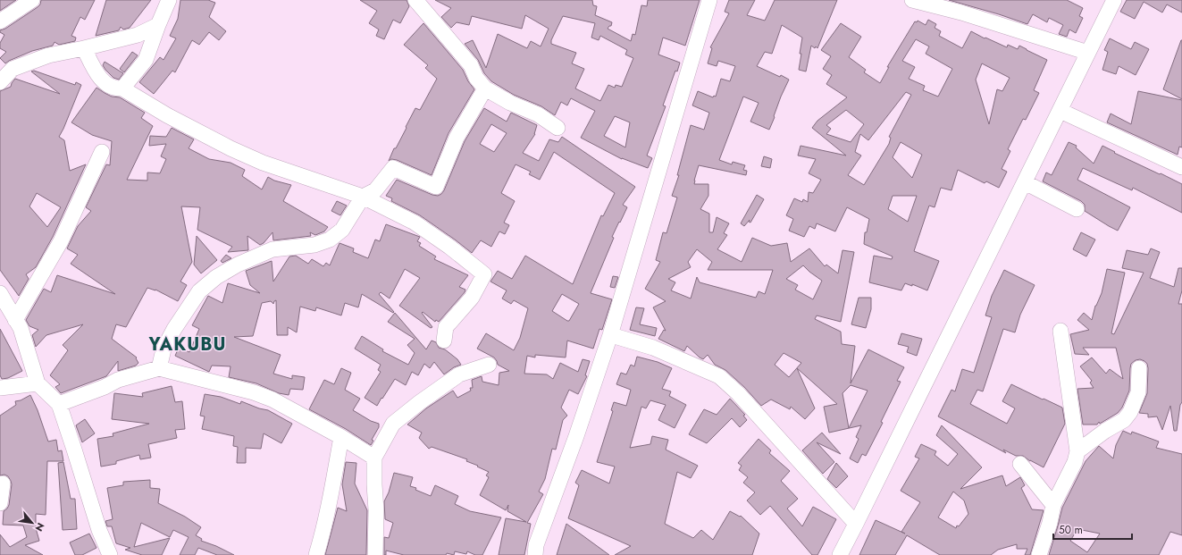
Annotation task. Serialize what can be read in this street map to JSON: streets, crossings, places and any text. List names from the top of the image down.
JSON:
{
  "districts": ["YAKUBU"],
  "scale_bar": "50 m",
  "north": "bottom right"
}
